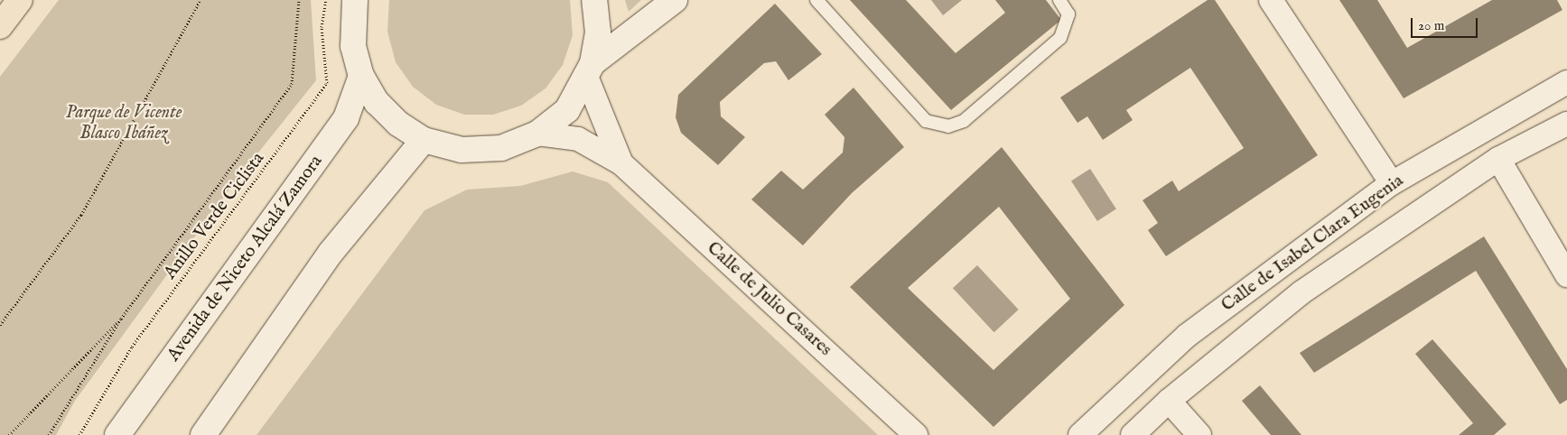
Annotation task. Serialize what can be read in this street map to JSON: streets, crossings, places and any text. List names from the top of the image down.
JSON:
{
  "streets": {
    "street": ["Calle de Isabel Clara Eugenia", "Avenida de Niceto Alcalá Zamora", "Calle de Julio Casares"],
    "path": ["Anillo Verde Ciclista"]
  },
  "parks": ["Parque de Vicente Blasco Ibáñez"],
  "scale_bar": "20 m"
}
